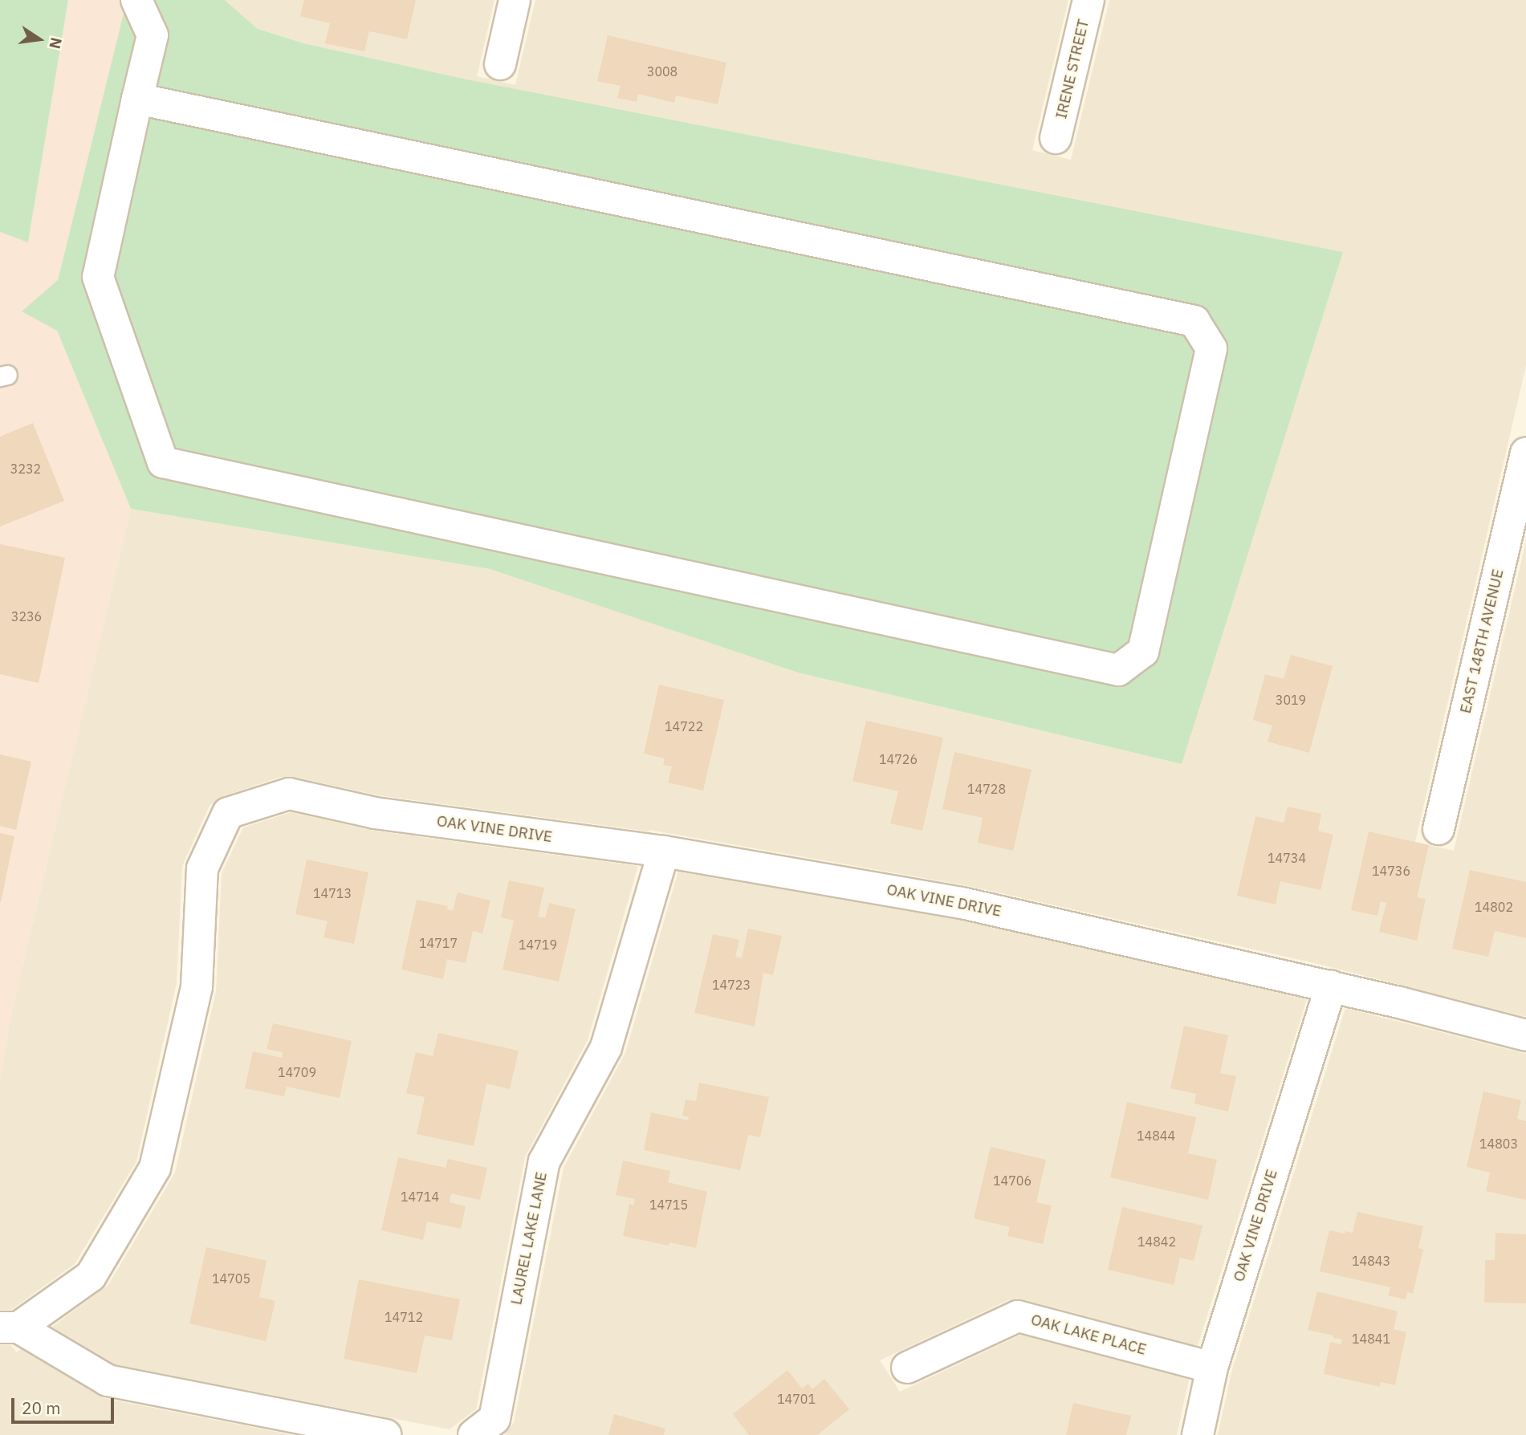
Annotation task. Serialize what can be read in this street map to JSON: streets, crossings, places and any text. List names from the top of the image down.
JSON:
{
  "streets": {
    "street": [
      "IRENE STREET",
      "EAST 148TH AVENUE",
      "OAK VINE DRIVE",
      "LAUREL LAKE LANE",
      "OAK LAKE PLACE"
    ]
  },
  "crossings": [
    ["OAK VINE DRIVE", "LAUREL LAKE LANE"],
    ["OAK VINE DRIVE", "OAK LAKE PLACE"]
  ],
  "house_numbers": [
    "3008",
    "3232",
    "3236",
    "3019",
    "14722",
    "14726",
    "14728",
    "14734",
    "14736",
    "14713",
    "14802",
    "14717",
    "14719",
    "14723",
    "14709",
    "14844",
    "14803",
    "14706",
    "14714",
    "14715",
    "14842",
    "14843",
    "14705",
    "14712",
    "14841",
    "14701"
  ],
  "scale_bar": "20 m",
  "north": "right"
}
